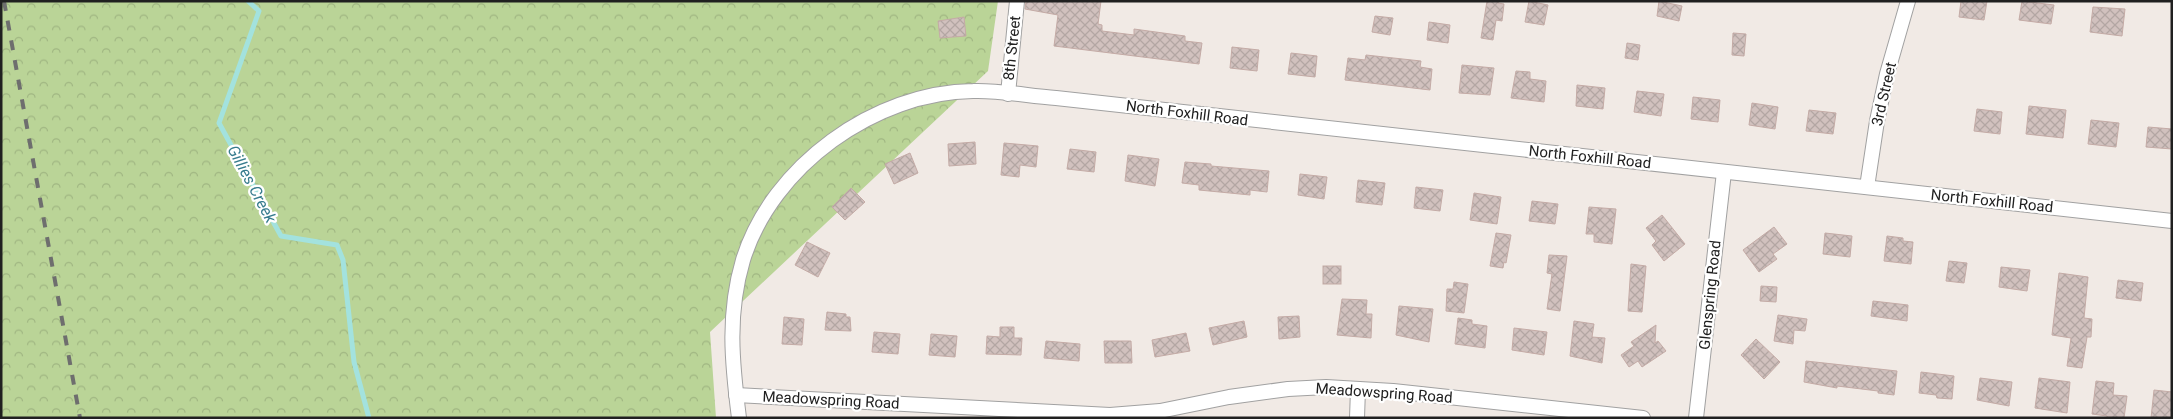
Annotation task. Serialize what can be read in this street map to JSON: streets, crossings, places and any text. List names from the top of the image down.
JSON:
{
  "streets": {
    "street": [
      "8th Street",
      "3rd Street",
      "North Foxhill Road",
      "Glenspring Road",
      "Meadowspring Road"
    ]
  },
  "crossings": [
    ["8th Street", "North Foxhill Road"],
    ["3rd Street", "North Foxhill Road"],
    ["North Foxhill Road", "Glenspring Road"],
    ["North Foxhill Road", "Meadowspring Road"]
  ],
  "water": ["Gillies Creek"]
}
